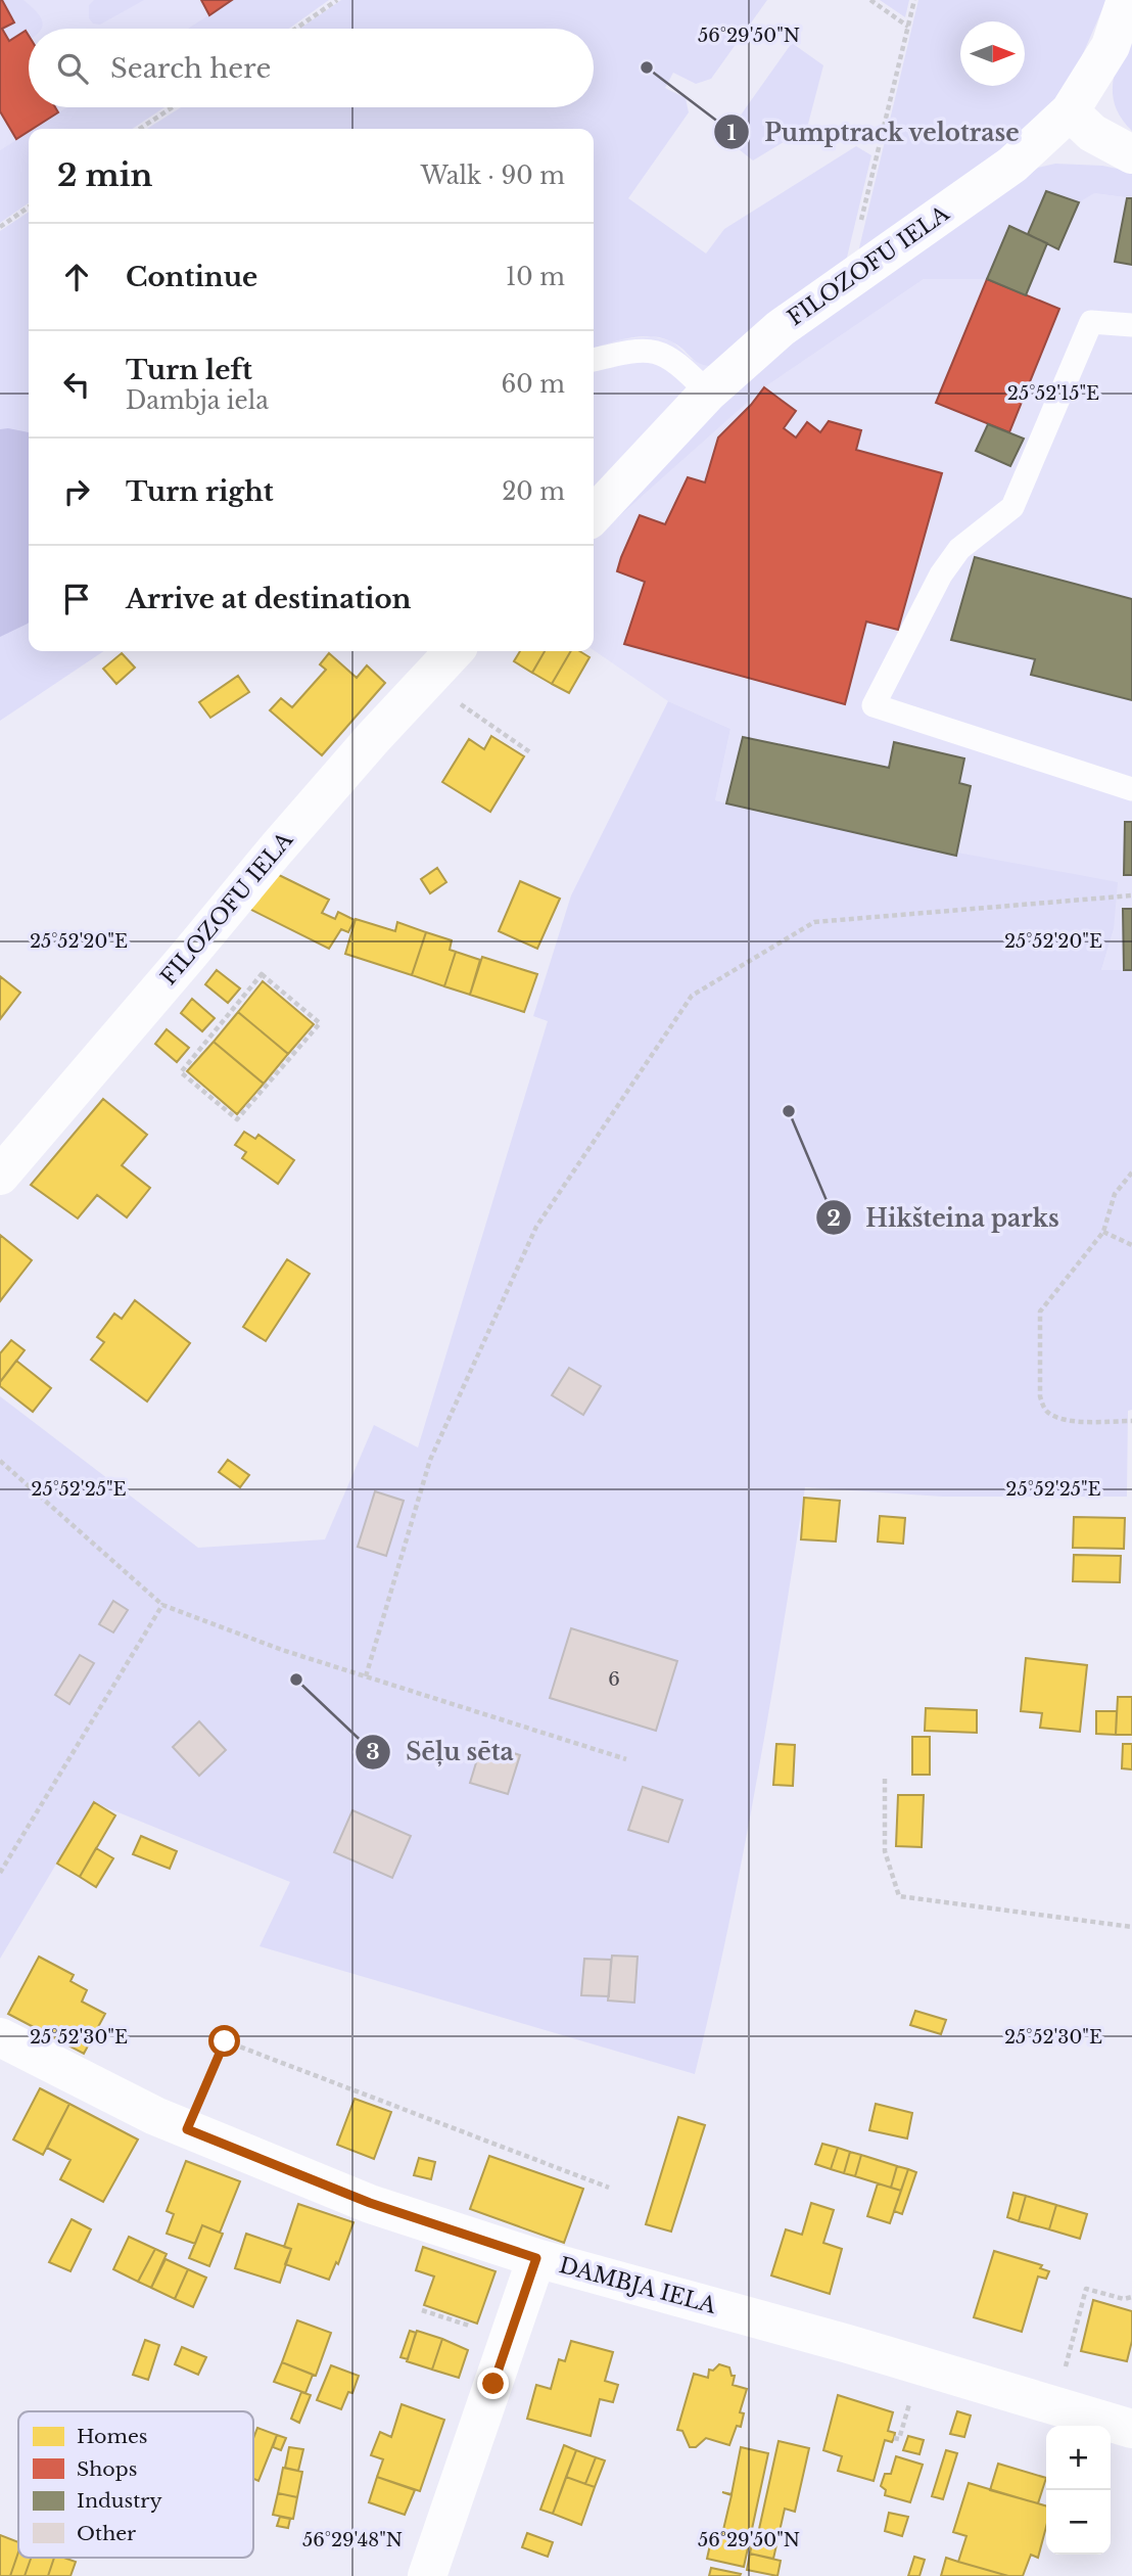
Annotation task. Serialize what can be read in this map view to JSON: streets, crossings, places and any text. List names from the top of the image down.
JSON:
{
  "streets": {
    "street": ["FILOZOFU IELA", "DAMBJA IELA"]
  },
  "places": ["Pumptrack velotrase", "Hikšteina parks", "Sēļu sēta"],
  "house_numbers": ["6"],
  "legend": [
    "Homes",
    "Shops",
    "Industry",
    "Other"
  ],
  "north": "right",
  "page": {
    "search": "Search here",
    "heading": ["2 min", "Walk · 90 m"],
    "list": [
      ["Continue", "10 m"],
      ["Turn left", "Dambja iela", "60 m"],
      ["Turn right", "20 m"],
      "Arrive at destination"
    ],
    "map_buttons": ["+", "−"]
  },
  "coordinates": [
    "56°29'50\"N",
    "25°52'15\"E",
    "25°52'20\"E",
    "25°52'25\"E",
    "25°52'30\"E",
    "56°29'48\"N"
  ]
}
